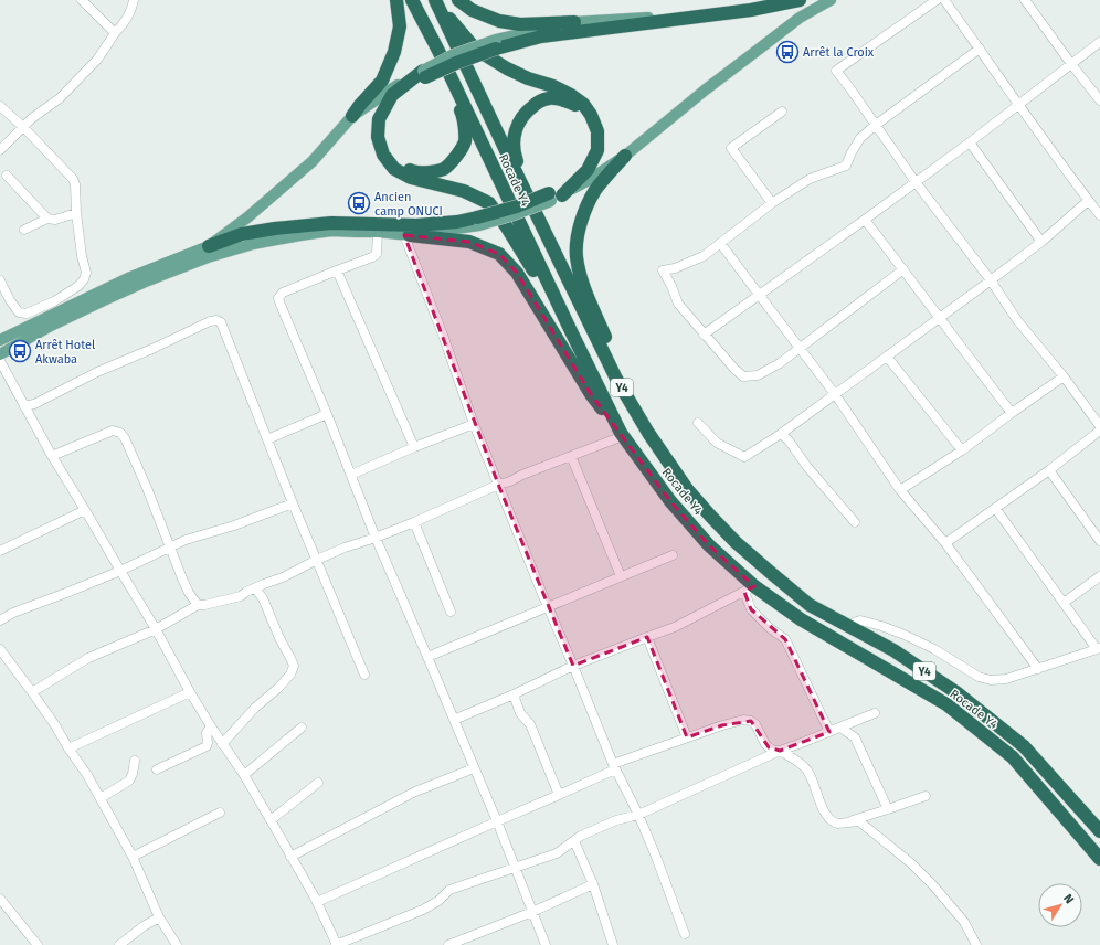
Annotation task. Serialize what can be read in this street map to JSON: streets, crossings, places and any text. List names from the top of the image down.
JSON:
{
  "streets": {
    "highway": ["Rocade Y4", "Y4"]
  },
  "places": {
    "bus stop": ["Arrêt la Croix", "Ancien camp ONUCI", "Arrêt Hotel Akwaba"]
  },
  "north": "top right"
}
